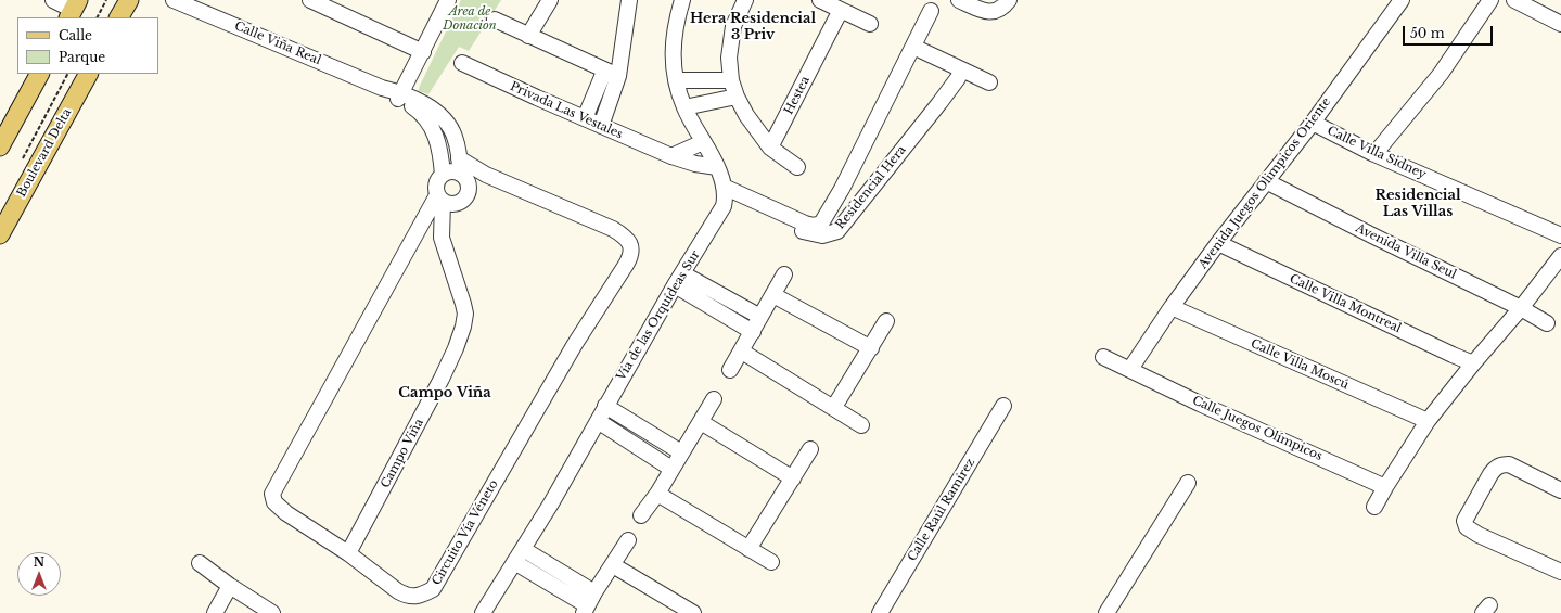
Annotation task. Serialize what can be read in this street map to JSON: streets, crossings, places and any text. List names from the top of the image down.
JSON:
{
  "streets": {
    "main road": ["Boulevard Delta"],
    "street": [
      "Calle Viña Real",
      "Hestea",
      "Privada Las Vestales",
      "Calle Villa Sidney",
      "Avenida Juegos Olimpicos Oriente",
      "Residencial Hera",
      "Avenida Villa Seul",
      "Calle Villa Montreal",
      "Vía de las Orquídeas Sur",
      "Calle Villa Moscú",
      "Calle Juegos Olímpicos",
      "Campo Viña",
      "Calle Raúl Ramírez",
      "Circuito Vía Véneto"
    ]
  },
  "crossings": [
    ["Calle Villa Sidney", "Avenida Juegos Olimpicos Oriente"],
    ["Avenida Juegos Olimpicos Oriente", "Avenida Villa Seul"],
    ["Avenida Juegos Olimpicos Oriente", "Calle Villa Montreal"],
    ["Avenida Juegos Olimpicos Oriente", "Calle Villa Moscú"],
    ["Avenida Juegos Olimpicos Oriente", "Calle Juegos Olímpicos"],
    ["Residencial Hera", "Vía de las Orquídeas Sur"],
    ["Campo Viña", "Circuito Vía Véneto"]
  ],
  "districts": ["Hera Residencial 3 Priv", "Residencial Las Villas", "Campo Viña"],
  "parks": ["Area de Donacion"],
  "legend": ["Calle", "Parque"],
  "scale_bar": "50 m",
  "north": "top"
}
